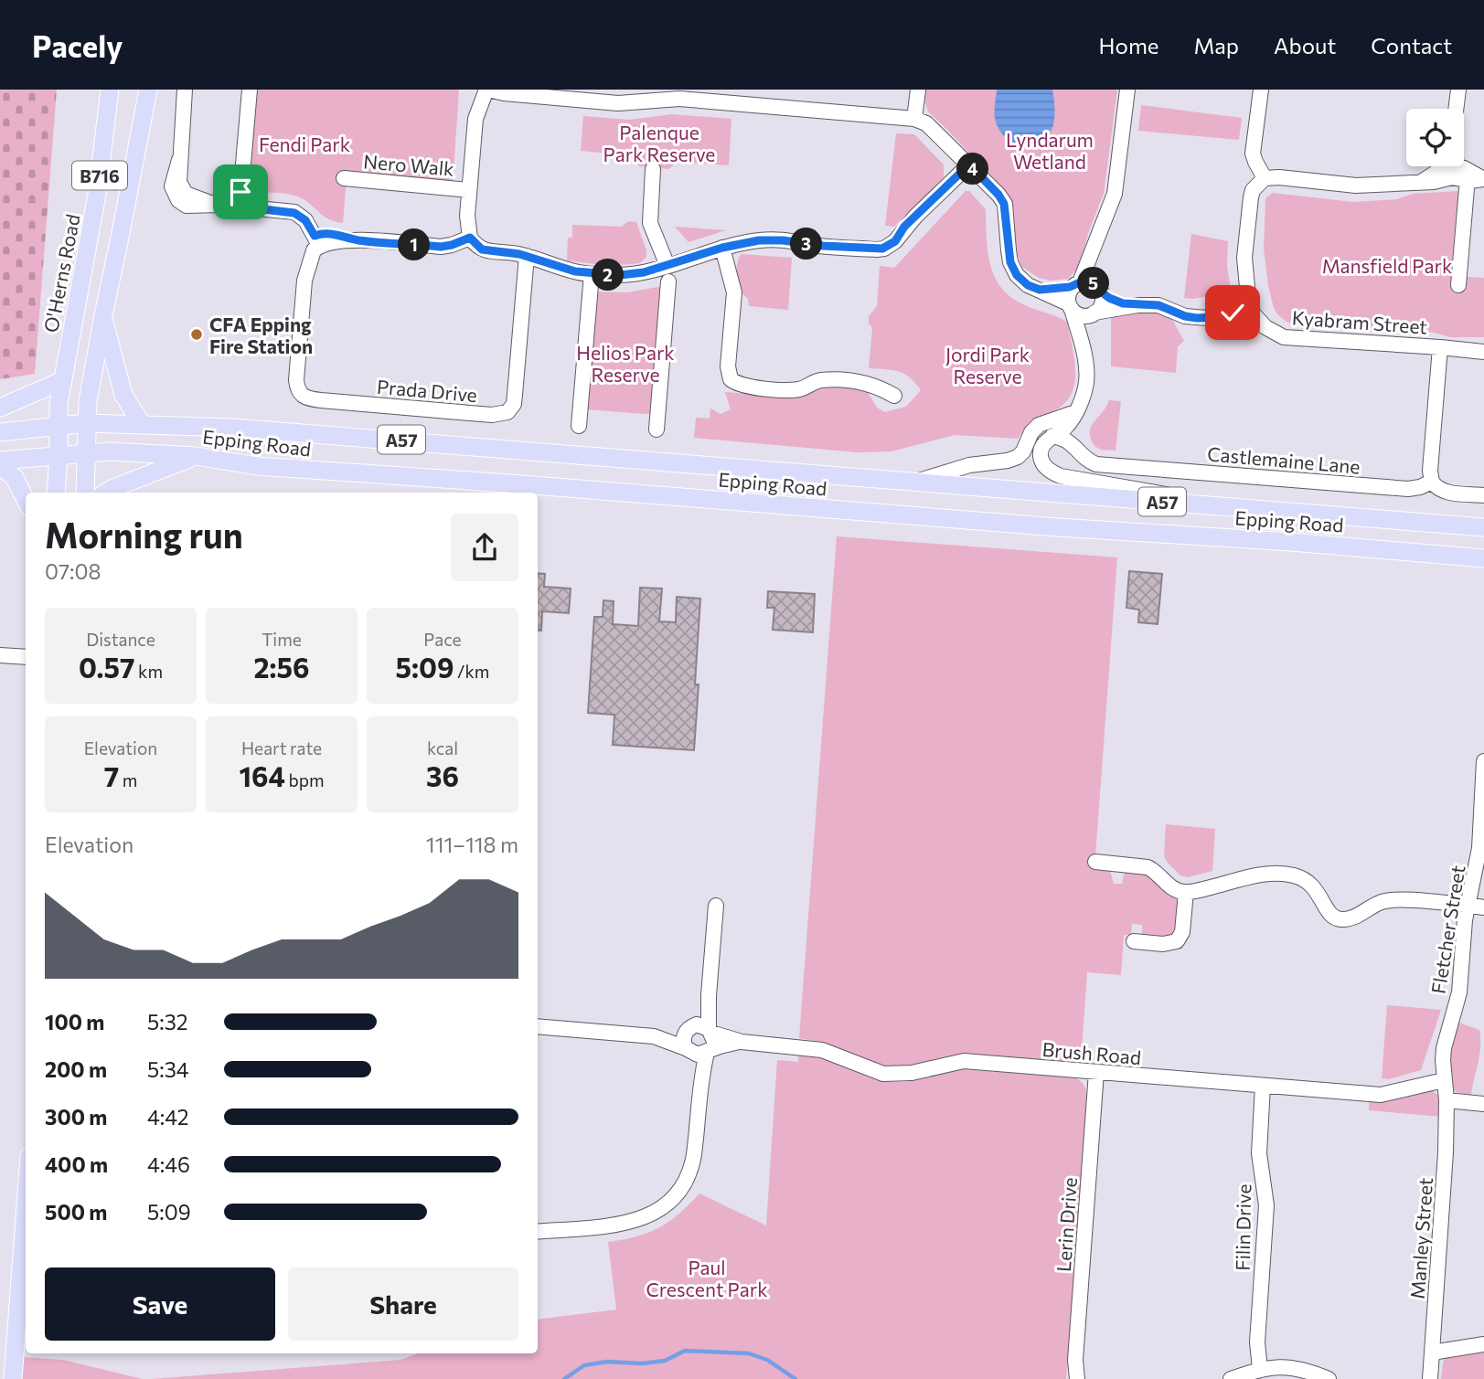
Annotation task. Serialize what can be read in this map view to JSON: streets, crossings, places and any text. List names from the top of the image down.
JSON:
{
  "streets": {
    "main road": [
      "B716",
      "O'Herns Road",
      "A57",
      "Epping Road"
    ],
    "street": [
      "Nero Walk",
      "Kyabram Street",
      "Prada Drive",
      "Castlemaine Lane",
      "Fletcher Street",
      "Brush Road",
      "Lerin Drive",
      "Filin Drive",
      "Manley Street"
    ]
  },
  "crossings": [
    ["B716", "Epping Road"],
    ["O'Herns Road", "A57"],
    ["O'Herns Road", "Epping Road"],
    ["A57", "Epping Road"],
    ["Fletcher Street", "Brush Road"],
    ["Fletcher Street", "Manley Street"],
    ["Brush Road", "Lerin Drive"],
    ["Brush Road", "Filin Drive"]
  ],
  "parks": [
    "Palenque Park Reserve",
    "Lyndarum Wetland",
    "Fendi Park",
    "Mansfield Park",
    "Helios Park Reserve",
    "Jordi Park Reserve",
    "Paul Crescent Park"
  ],
  "places": ["CFA Epping Fire Station"],
  "page": {
    "header": "Pacely",
    "nav": [
      "Home",
      "Map",
      "About",
      "Contact"
    ],
    "pins": [
      "4",
      "3",
      "1",
      "2",
      "5"
    ],
    "heading": ["Morning run", "07:08"],
    "stats": [
      ["Distance", "0.57 km"],
      ["Time", "2:56"],
      ["Pace", "5:09 /km"],
      ["Elevation", "7 m"],
      ["Heart rate", "164 bpm"],
      ["kcal", "36"]
    ],
    "chart": ["Elevation", "111–118 m"],
    "list": [
      {
        "name": "100 m",
        "note": "5:32"
      },
      {
        "name": "200 m",
        "note": "5:34"
      },
      {
        "name": "300 m",
        "note": "4:42"
      },
      {
        "name": "400 m",
        "note": "4:46"
      },
      {
        "name": "500 m",
        "note": "5:09"
      }
    ],
    "buttons": ["Save", "Share"]
  }
}
